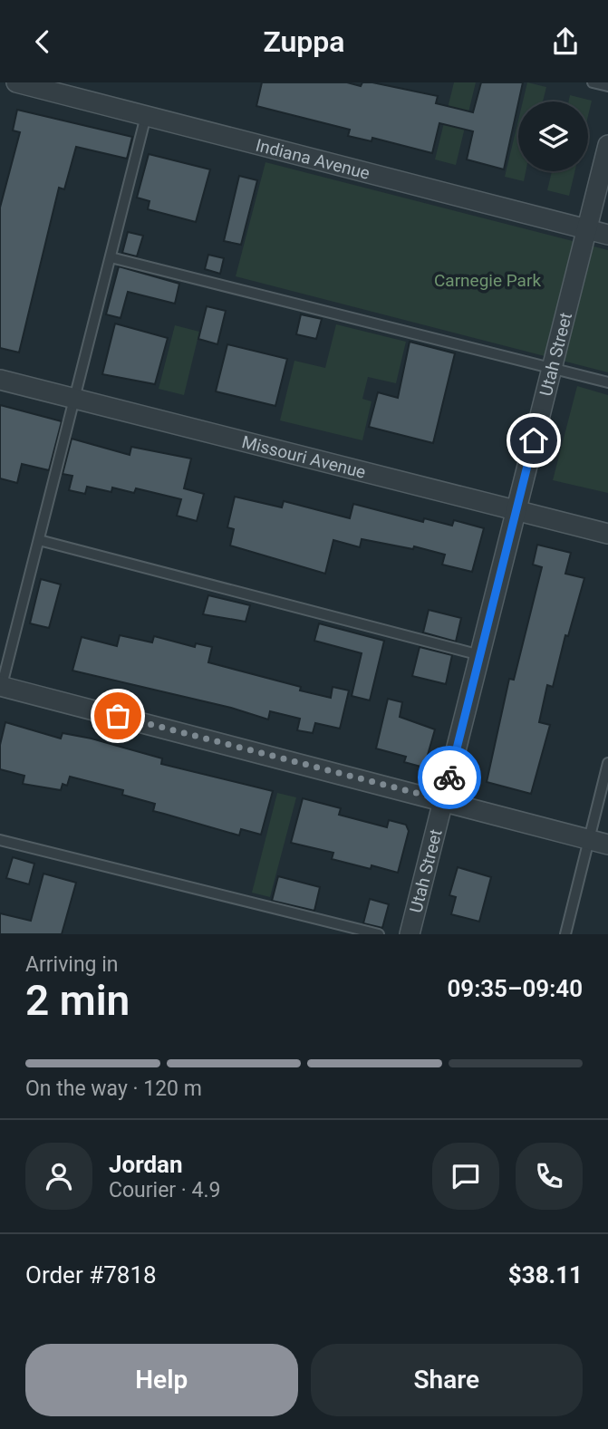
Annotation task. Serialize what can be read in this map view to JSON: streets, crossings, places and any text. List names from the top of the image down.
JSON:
{
  "streets": {
    "street": ["Indiana Avenue", "Utah Street", "Missouri Avenue"]
  },
  "crossings": [
    ["Indiana Avenue", "Utah Street"],
    ["Utah Street", "Missouri Avenue"]
  ],
  "parks": ["Carnegie Park"],
  "page": {
    "header": "Zuppa",
    "heading": ["2 min", "Arriving in", "09:35–09:40"],
    "panel": [
      "Jordan",
      "Courier · 4.9",
      "Order #7818",
      "$38.11"
    ],
    "bar": "On the way · 120 m",
    "buttons": ["Help", "Share"]
  }
}
